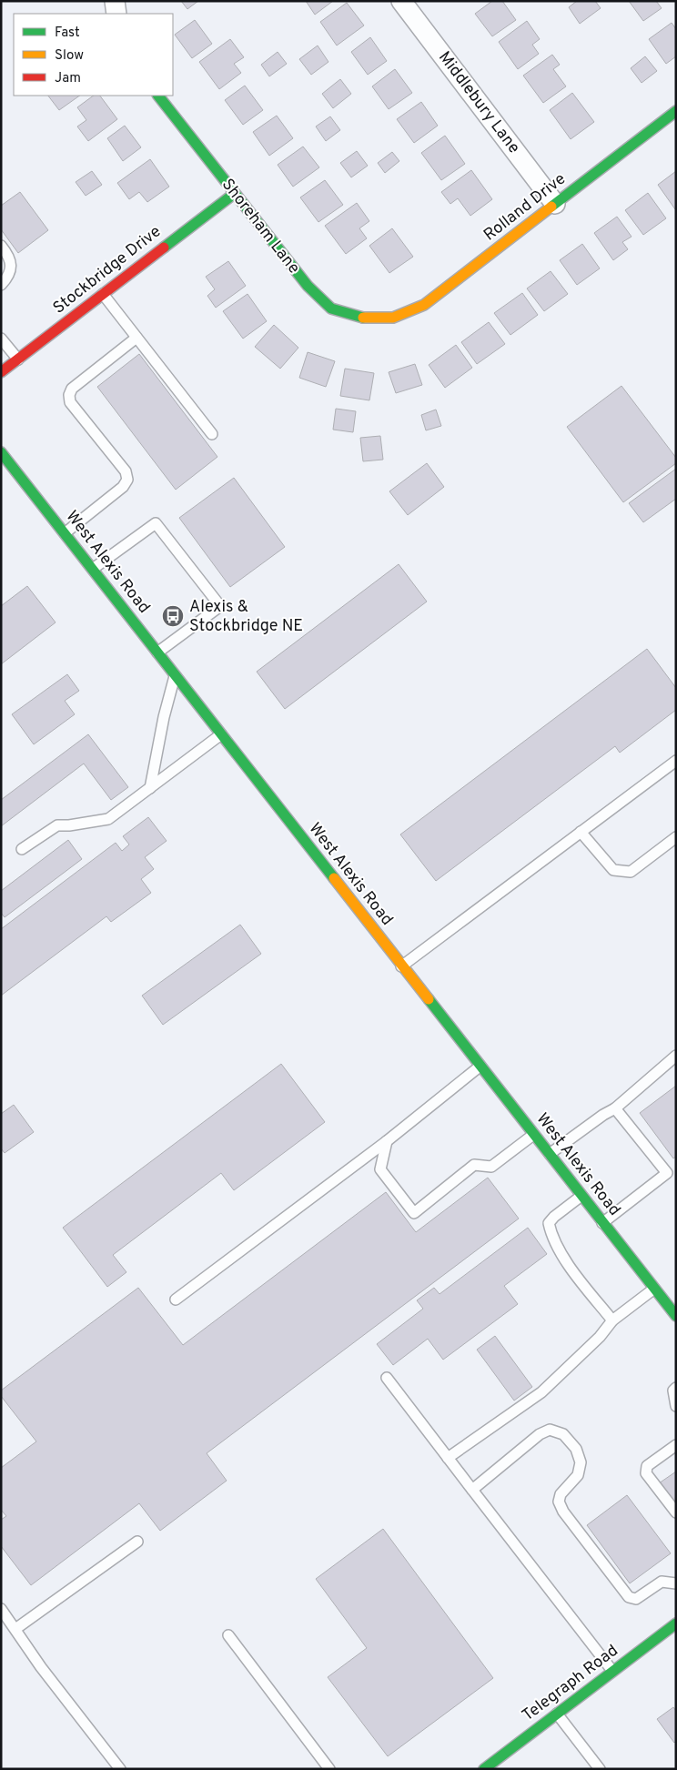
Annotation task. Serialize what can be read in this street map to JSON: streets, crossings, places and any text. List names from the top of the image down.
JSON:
{
  "streets": {
    "main road": [
      "Rolland Drive",
      "Shoreham Lane",
      "Stockbridge Drive",
      "West Alexis Road",
      "Telegraph Road"
    ],
    "street": ["Middlebury Lane"]
  },
  "crossings": [
    ["Middlebury Lane", "Rolland Drive"],
    ["Rolland Drive", "Shoreham Lane"],
    ["Shoreham Lane", "Stockbridge Drive"]
  ],
  "places": {
    "bus stop": ["Alexis & Stockbridge NE"]
  },
  "legend": ["Fast", "Slow", "Jam"]
}
